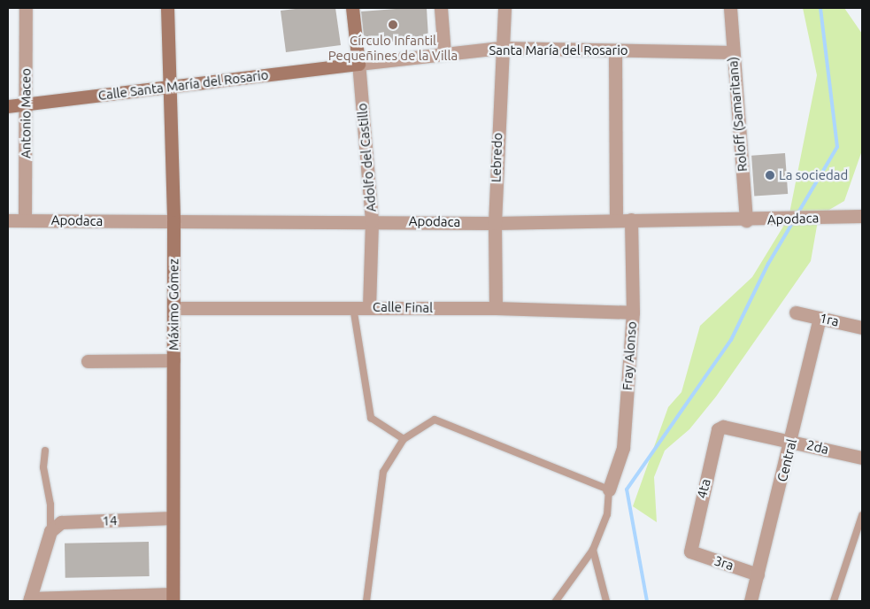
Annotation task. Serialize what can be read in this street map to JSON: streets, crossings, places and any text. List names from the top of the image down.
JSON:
{
  "streets": {
    "street": [
      "Santa María del Rosario",
      "Calle Santa María del Rosario",
      "Antonio Maceo",
      "Roloff (Samaritana)",
      "Adolfo del Castillo",
      "Lebredo",
      "Apodaca",
      "Máximo Gómez",
      "Calle Final",
      "1ra",
      "Fray Alonso",
      "2da",
      "Central",
      "4ta",
      "14",
      "3ra"
    ]
  },
  "crossings": [
    ["Santa María del Rosario", "Calle Santa María del Rosario"],
    ["Santa María del Rosario", "Roloff (Samaritana)"],
    ["Santa María del Rosario", "Adolfo del Castillo"],
    ["Santa María del Rosario", "Lebredo"],
    ["Calle Santa María del Rosario", "Antonio Maceo"],
    ["Calle Santa María del Rosario", "Adolfo del Castillo"],
    ["Calle Santa María del Rosario", "Máximo Gómez"],
    ["Antonio Maceo", "Apodaca"],
    ["Roloff (Samaritana)", "Apodaca"],
    ["Adolfo del Castillo", "Apodaca"],
    ["Adolfo del Castillo", "Calle Final"],
    ["Lebredo", "Apodaca"],
    ["Lebredo", "Calle Final"],
    ["Apodaca", "Máximo Gómez"],
    ["Apodaca", "Fray Alonso"],
    ["Máximo Gómez", "Calle Final"],
    ["Máximo Gómez", "14"],
    ["Calle Final", "Fray Alonso"],
    ["1ra", "Central"],
    ["2da", "Central"],
    ["2da", "4ta"],
    ["Central", "3ra"],
    ["4ta", "3ra"]
  ],
  "places": ["Círculo Infantil Pequeñines de la Villa", "La sociedad"]
}
